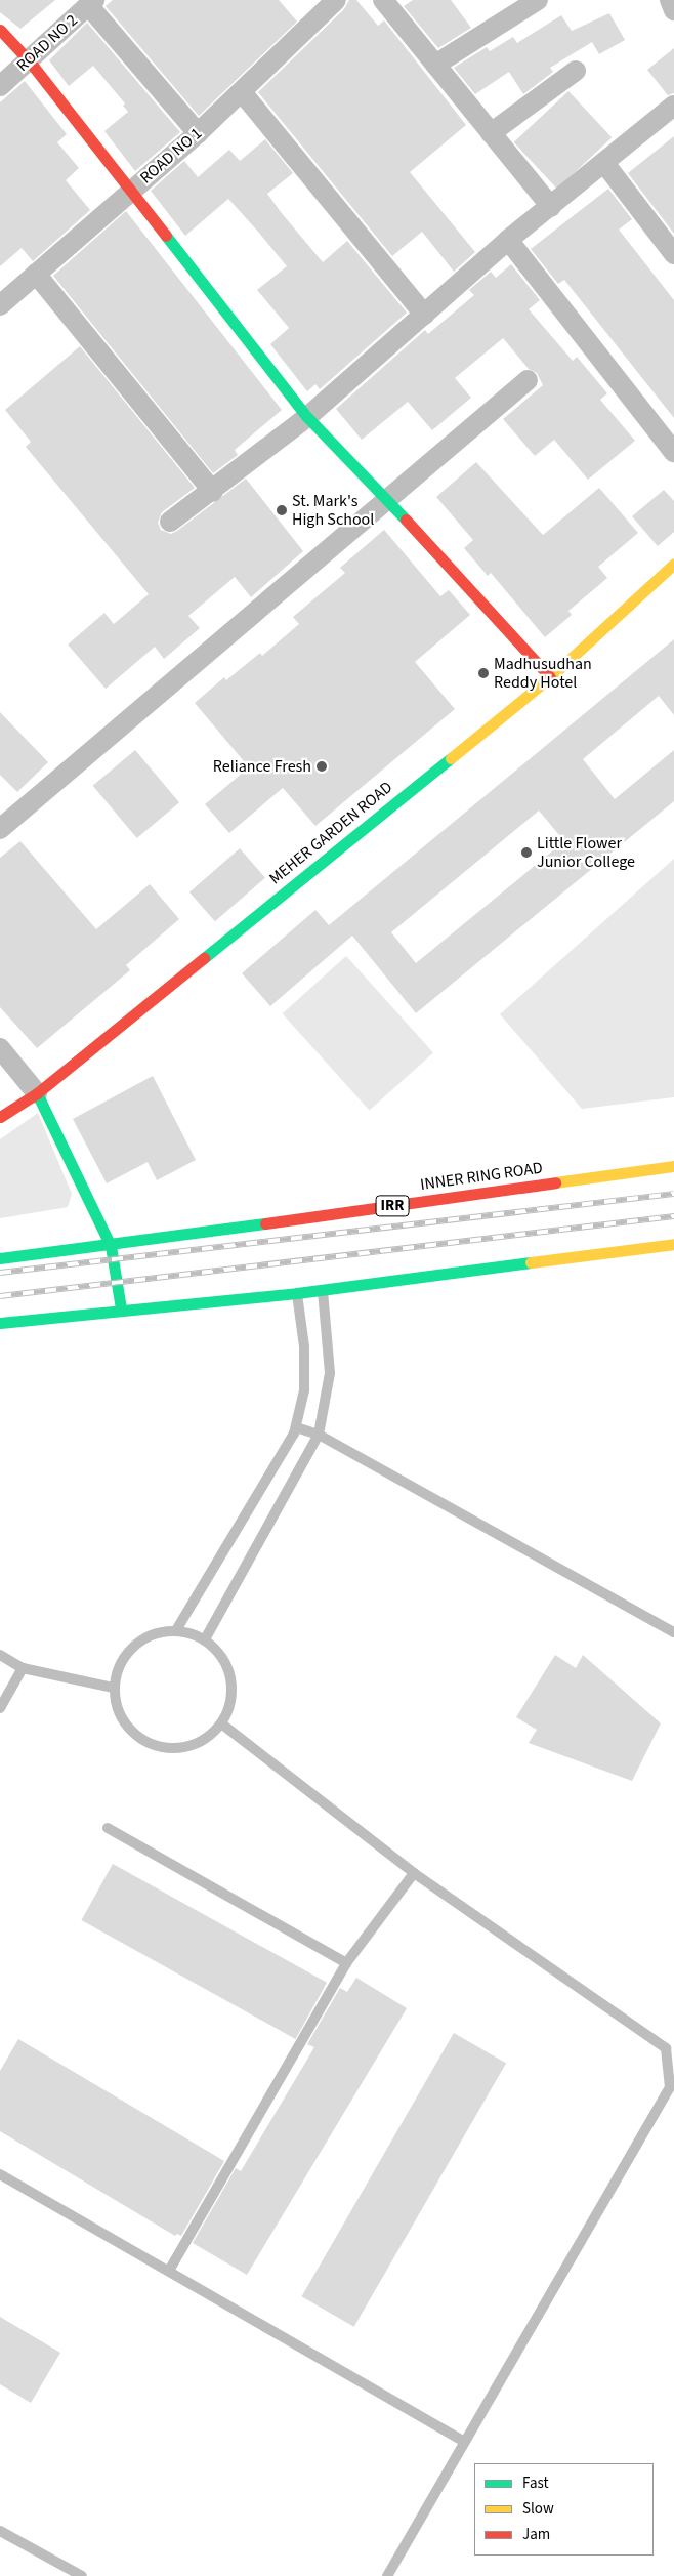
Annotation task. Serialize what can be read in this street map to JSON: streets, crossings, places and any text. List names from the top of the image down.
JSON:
{
  "streets": {
    "main road": ["MEHER GARDEN ROAD", "INNER RING ROAD", "IRR"],
    "street": ["ROAD NO 2", "ROAD NO 1"]
  },
  "crossings": [
    ["INNER RING ROAD", "IRR"]
  ],
  "places": [
    "St. Mark's High School",
    "Madhusudhan Reddy Hotel",
    "Reliance Fresh",
    "Little Flower Junior College"
  ],
  "legend": ["Fast", "Slow", "Jam"]
}
